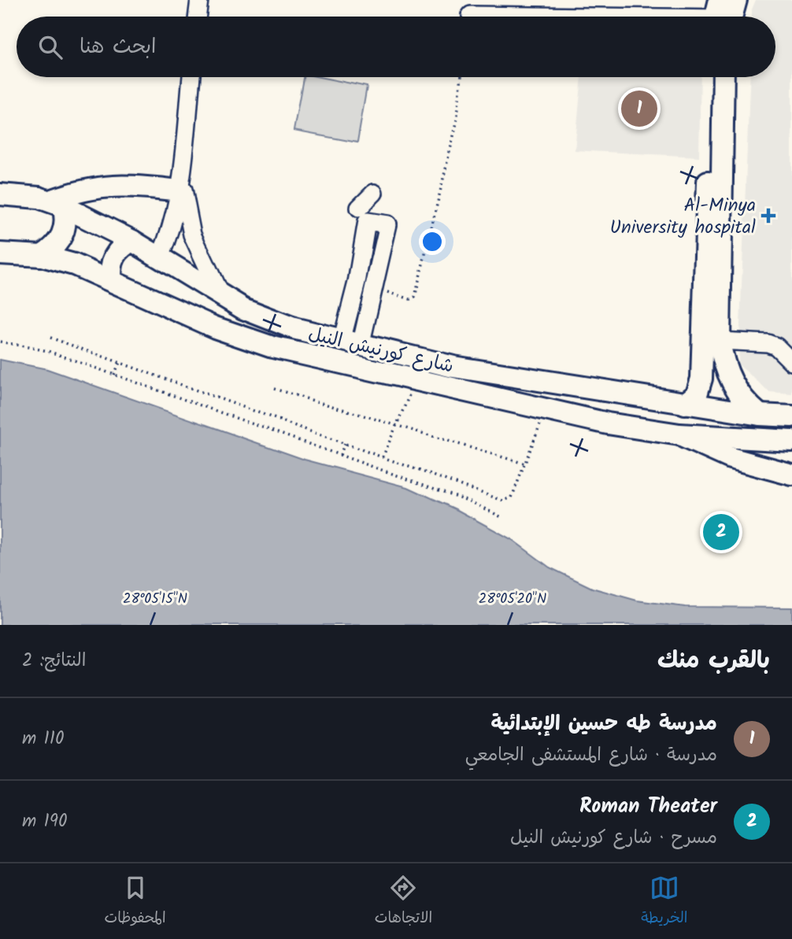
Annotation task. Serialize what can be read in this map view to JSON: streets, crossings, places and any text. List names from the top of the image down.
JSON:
{
  "streets": {
    "main road": ["شارع كورنيش النيل"]
  },
  "places": {
    "health": ["Al-Minya University hospital"]
  },
  "page": {
    "search": "ابحث هنا",
    "pins": ["1", "2"],
    "heading": ["بالقرب منك", "النتائج: 2"],
    "list": [
      {
        "mark": "1",
        "name": "مدرسة طه حسين الإبتدائية",
        "note": "مدرسة · شارع المستشفى الجامعي",
        "value": "110 m"
      },
      {
        "mark": "2",
        "name": "Roman Theater",
        "note": "مسرح · شارع كورنيش النيل",
        "value": "190 m"
      }
    ],
    "nav": ["الخريطة", "الاتجاهات", "المحفوظات"]
  },
  "coordinates": ["28°05'15\"N", "28°05'20\"N"]
}
